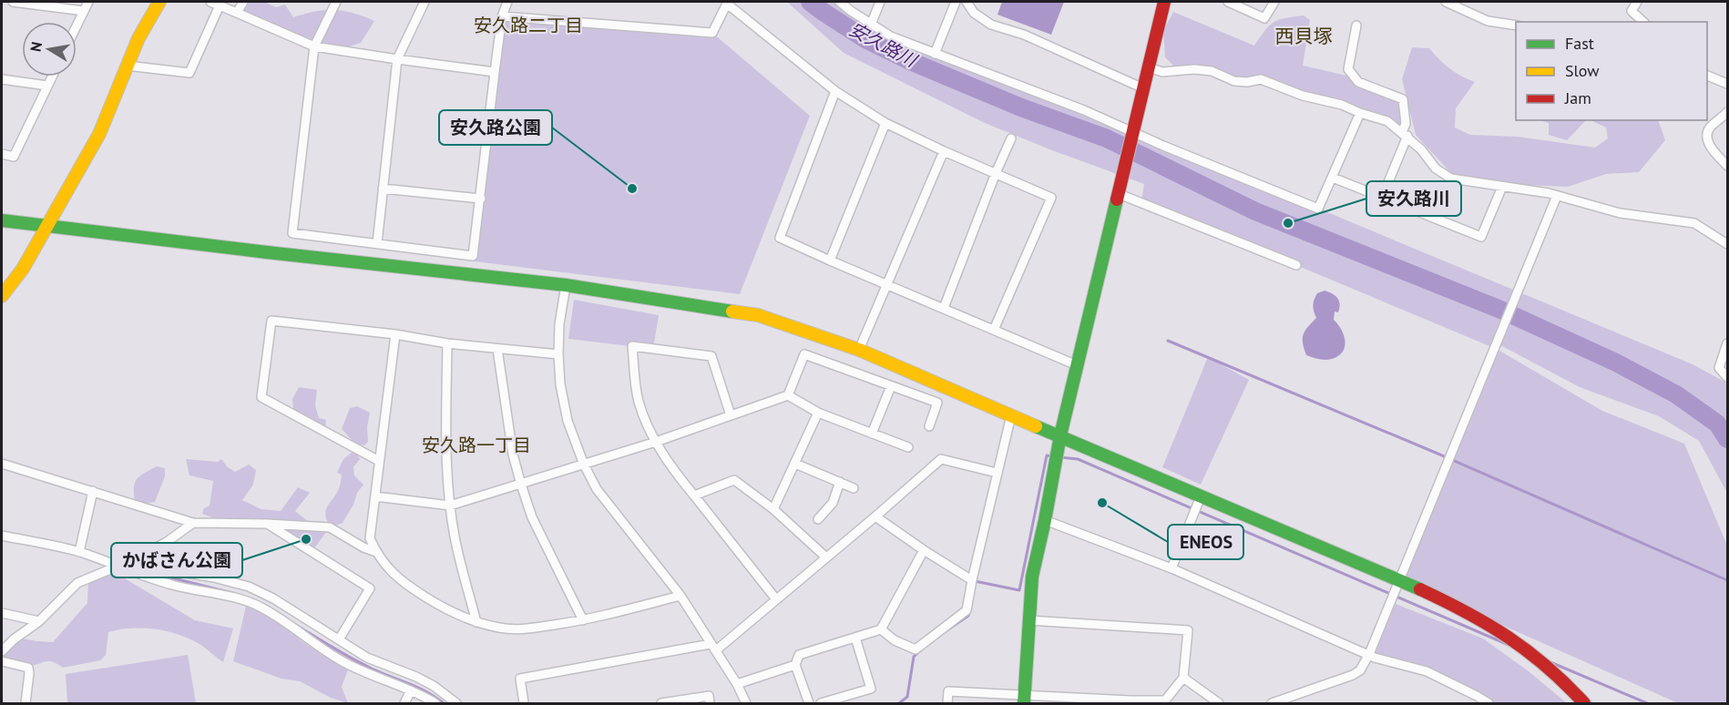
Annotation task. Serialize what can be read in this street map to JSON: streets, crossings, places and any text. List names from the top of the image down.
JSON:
{
  "districts": ["安久路二丁目", "西貝塚", "安久路一丁目"],
  "water": ["安久路川"],
  "places": [
    "安久路公園",
    "安久路川",
    "ENEOS",
    "かばさん公園"
  ],
  "legend": ["Fast", "Slow", "Jam"],
  "north": "left"
}
